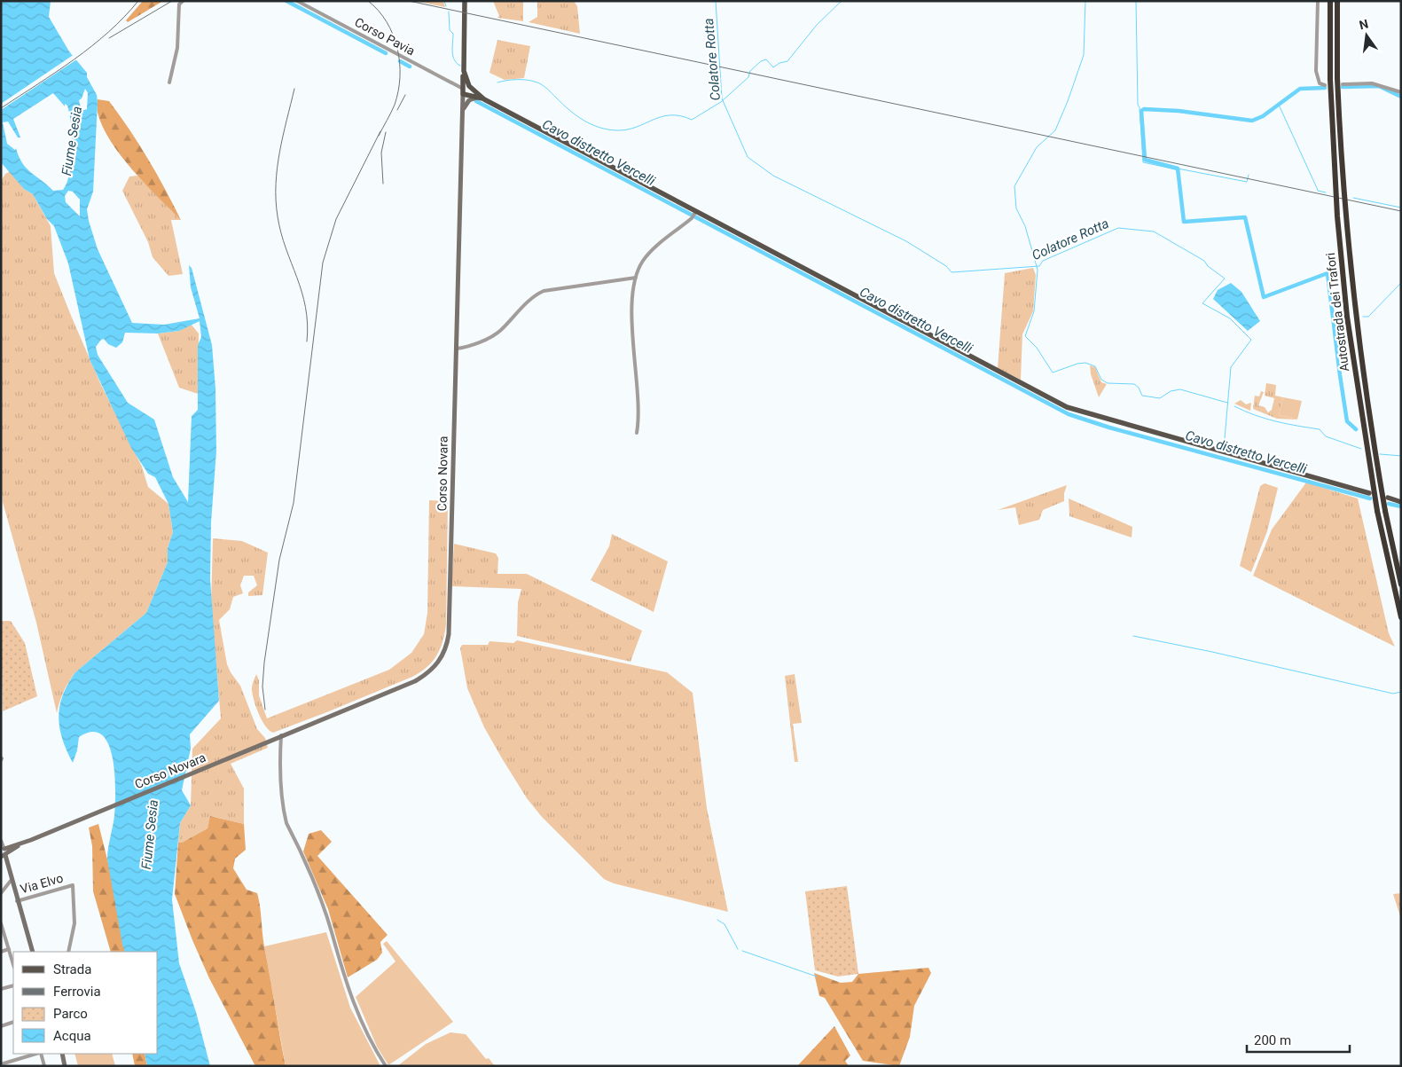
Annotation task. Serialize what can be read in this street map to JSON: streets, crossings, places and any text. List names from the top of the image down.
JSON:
{
  "streets": {
    "highway": ["Autostrada dei Trafori"],
    "main road": ["Corso Novara"],
    "street": ["Corso Pavia", "Via Elvo"]
  },
  "crossings": [
    ["Corso Pavia", "Corso Novara"]
  ],
  "water": ["Colatore Rotta", "Fiume Sesia", "Cavo distretto Vercelli"],
  "legend": [
    "Strada",
    "Ferrovia",
    "Parco",
    "Acqua"
  ],
  "scale_bar": "200 m",
  "north": "top"
}
